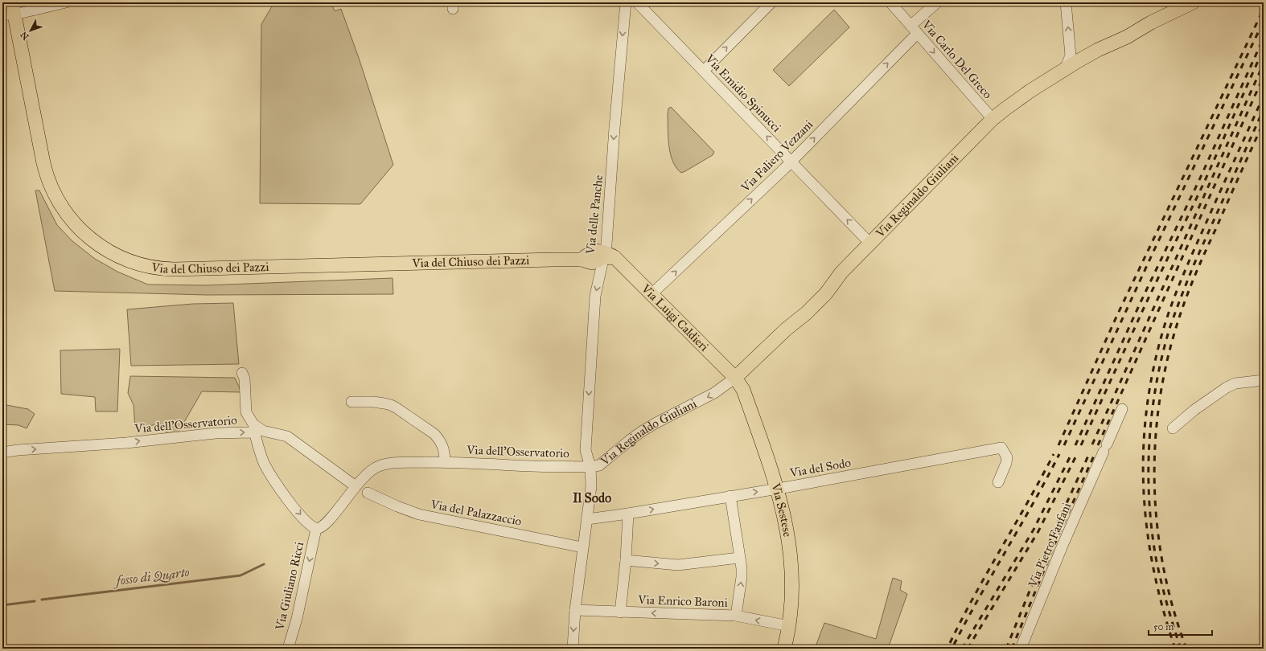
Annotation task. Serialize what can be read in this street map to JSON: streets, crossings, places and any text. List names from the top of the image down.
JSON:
{
  "streets": {
    "main road": [
      "Via Reginaldo Giuliani",
      "Via del Chiuso dei Pazzi",
      "Via Luigi Caldieri",
      "Via Sestese"
    ],
    "street": [
      "Via Carlo Del Greco",
      "Via Emidio Spinucci",
      "Via Faliero Vezzani",
      "Via delle Panche",
      "Via dell'Osservatorio",
      "Via del Sodo",
      "Via del Palazzaccio",
      "Via Pietro Fanfani",
      "Via Giuliano Ricci",
      "Via Enrico Baroni"
    ]
  },
  "crossings": [
    ["Via Carlo Del Greco", "Via Faliero Vezzani"],
    ["Via Carlo Del Greco", "Via Reginaldo Giuliani"],
    ["Via Emidio Spinucci", "Via Faliero Vezzani"],
    ["Via Emidio Spinucci", "Via Reginaldo Giuliani"],
    ["Via Faliero Vezzani", "Via Luigi Caldieri"],
    ["Via Reginaldo Giuliani", "Via delle Panche"],
    ["Via Reginaldo Giuliani", "Via Luigi Caldieri"],
    ["Via Reginaldo Giuliani", "Via dell'Osservatorio"],
    ["Via Reginaldo Giuliani", "Via del Sodo"],
    ["Via Reginaldo Giuliani", "Via Sestese"],
    ["Via Reginaldo Giuliani", "Via del Palazzaccio"],
    ["Via Reginaldo Giuliani", "Via Enrico Baroni"],
    ["Via delle Panche", "Via del Chiuso dei Pazzi"],
    ["Via delle Panche", "Via Luigi Caldieri"],
    ["Via delle Panche", "Via dell'Osservatorio"],
    ["Via del Chiuso dei Pazzi", "Via Luigi Caldieri"],
    ["Via Luigi Caldieri", "Via Sestese"],
    ["Via dell'Osservatorio", "Via Giuliano Ricci"],
    ["Via del Sodo", "Via Sestese"],
    ["Via Sestese", "Via Enrico Baroni"]
  ],
  "one_way": [
    "Via Carlo Del Greco",
    "Via Emidio Spinucci",
    "Via Faliero Vezzani",
    "Via delle Panche",
    "Via dell'Osservatorio",
    "Via Giuliano Ricci"
  ],
  "districts": ["Il Sodo"],
  "water": ["fosso di Quarto"],
  "scale_bar": "50 m",
  "north": "bottom left"
}
